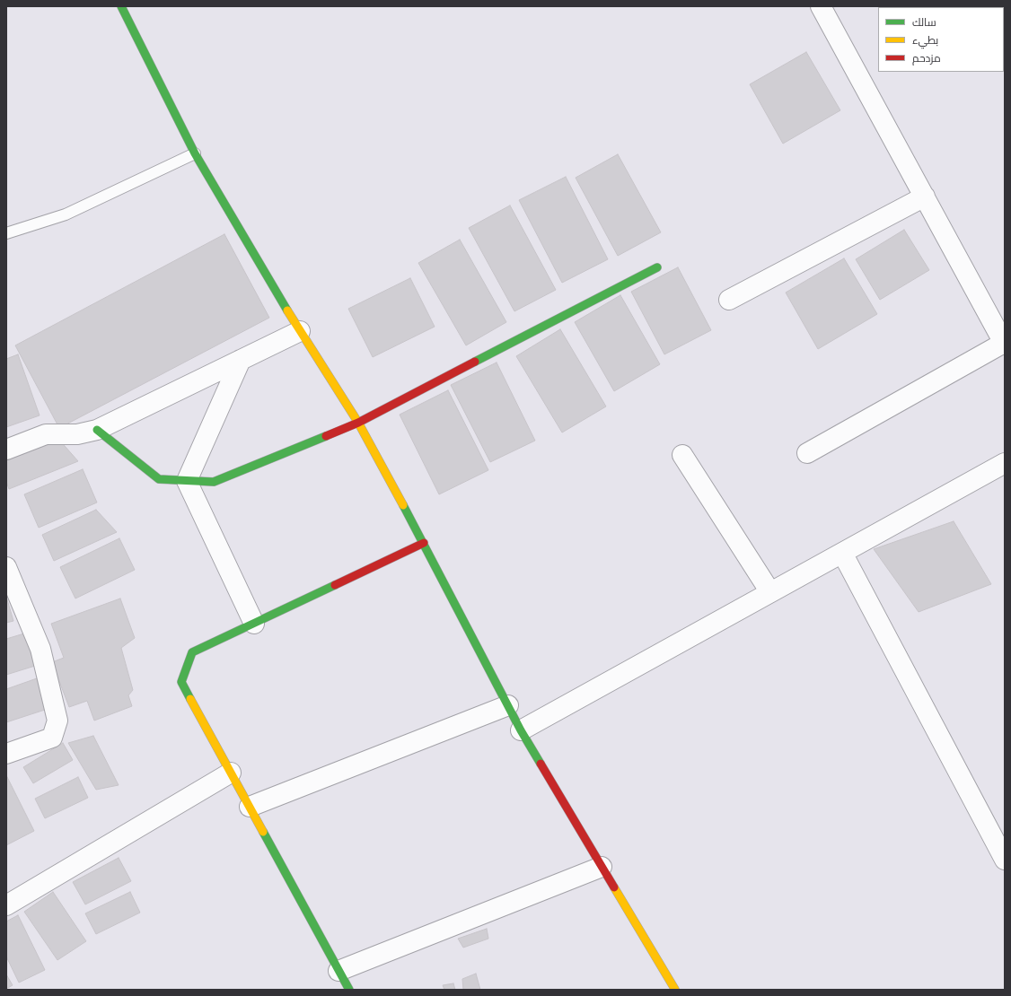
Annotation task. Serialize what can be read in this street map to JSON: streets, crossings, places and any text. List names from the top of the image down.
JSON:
{
  "legend": ["سالك", "بطيء", "مزدحم"]
}
